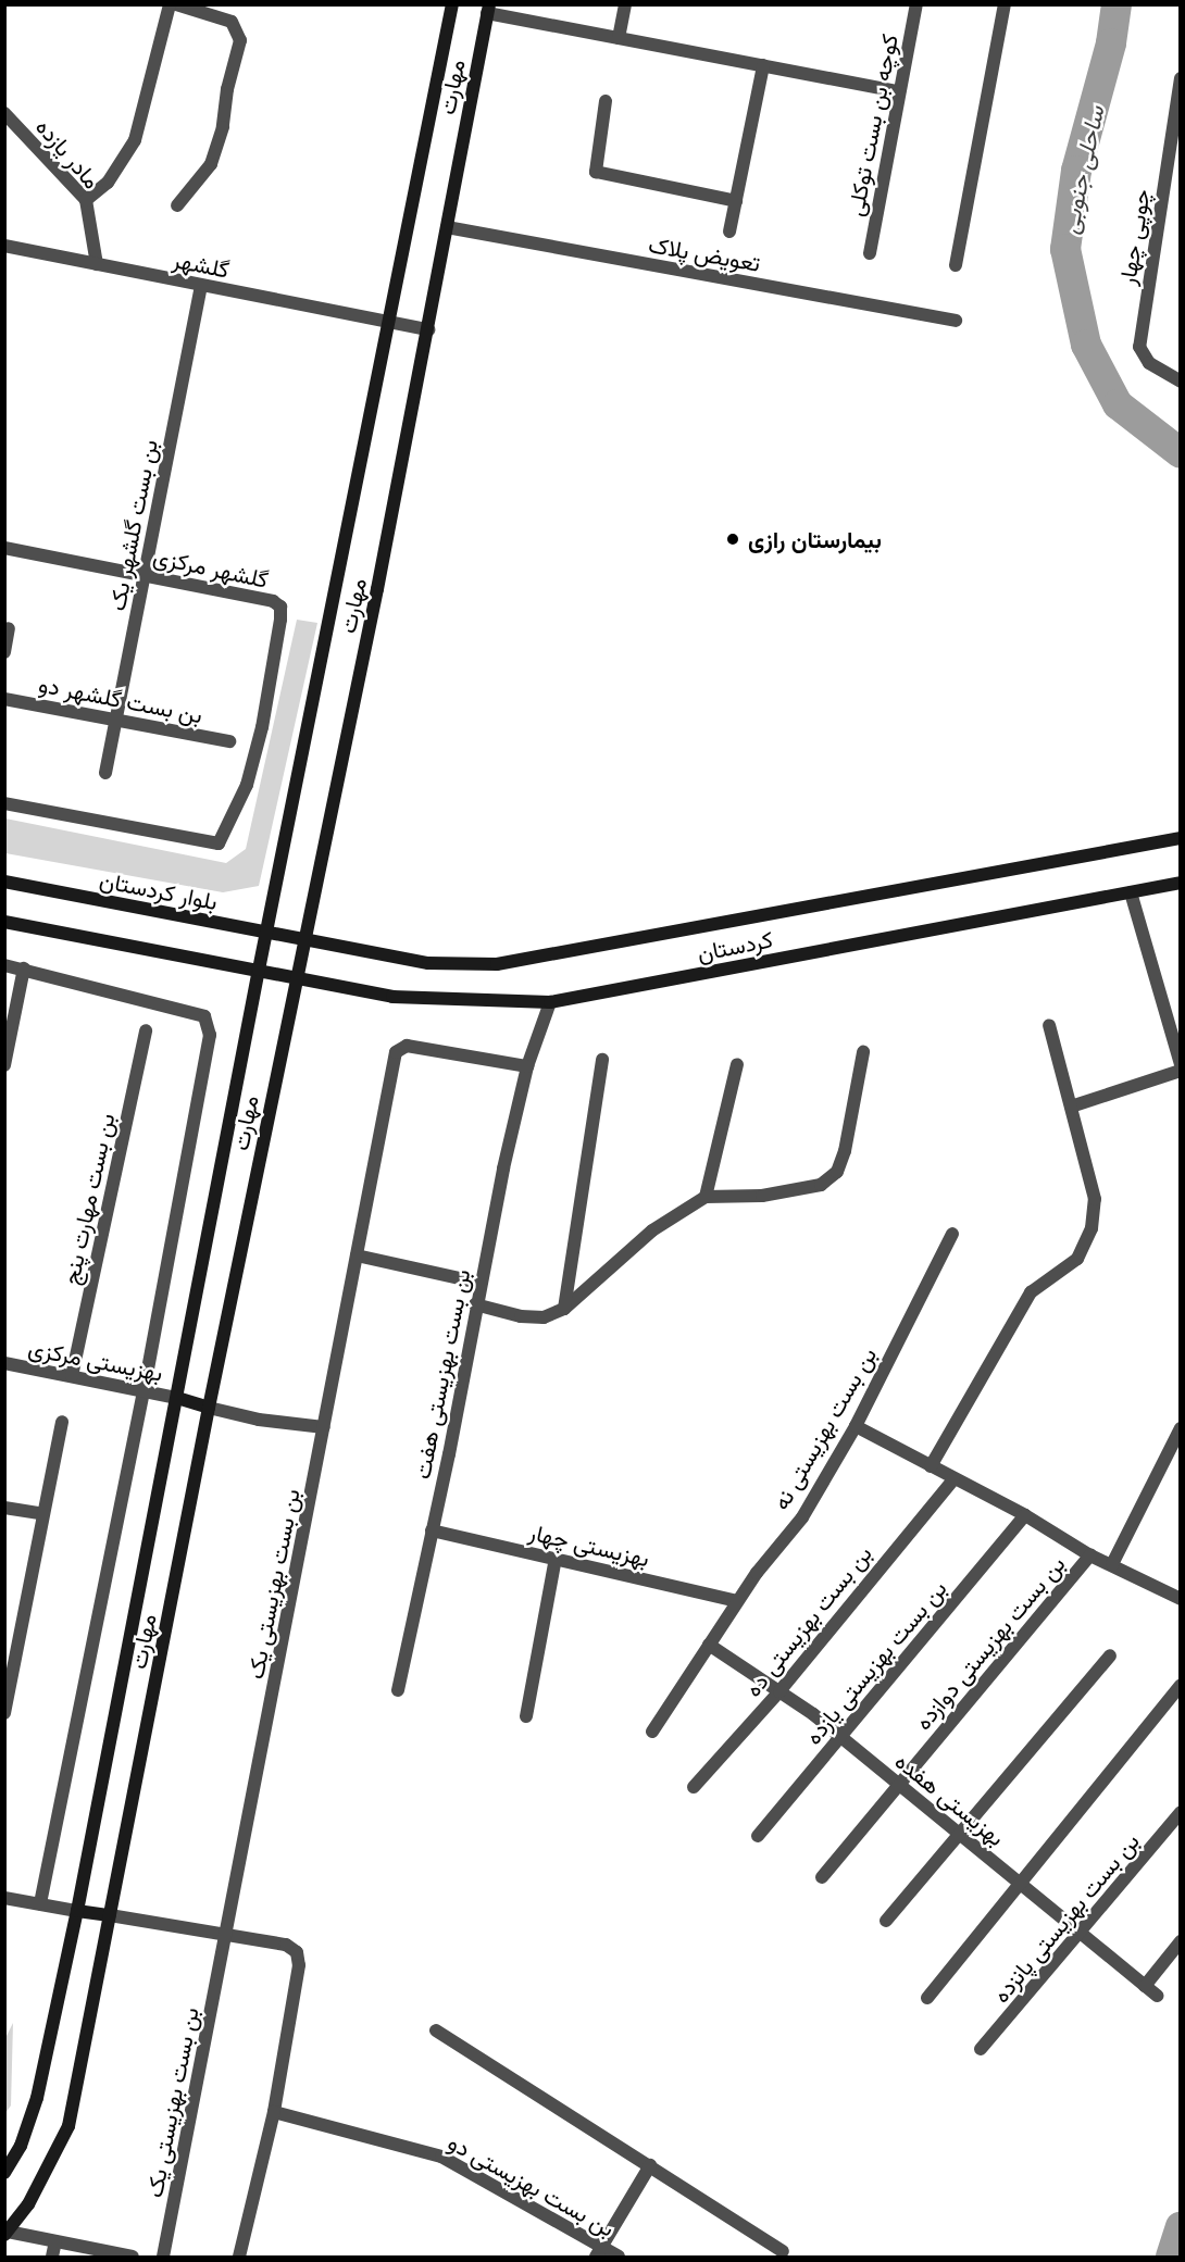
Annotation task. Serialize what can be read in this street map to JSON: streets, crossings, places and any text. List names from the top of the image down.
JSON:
{
  "streets": {
    "main road": ["مهارت", "بلوار کردستان", "کردستان"],
    "street": [
      "کوچه بن بست توکلی",
      "مادر یازده",
      "چوپی چهار",
      "تعویض پلاک",
      "گلشهر",
      "بن بست گلشهر یک",
      "گلشهر مرکزی",
      "بن بست گلشهر دو",
      "بن بست مهارت پنج",
      "بهزیستی مرکزی",
      "بن بست بهزیستی هفت",
      "بن بست بهزیستی نه",
      "بهزیستی چهار",
      "بن بست بهزیستی یک",
      "بن بست بهزیستی ده",
      "بن بست بهزیستی دوازده",
      "بن بست بهزیستی یازده",
      "بهزیستی هفده",
      "بن بست بهزیستی پانزده",
      "بن بست بهزیستی دو"
    ]
  },
  "crossings": [
    ["مهارت", "تعویض پلاک"],
    ["مهارت", "گلشهر"],
    ["مهارت", "بلوار کردستان"],
    ["مهارت", "کردستان"],
    ["مهارت", "بهزیستی مرکزی"],
    ["مادر یازده", "گلشهر"],
    ["گلشهر", "بن بست گلشهر یک"],
    ["بن بست گلشهر یک", "گلشهر مرکزی"],
    ["بن بست گلشهر یک", "بن بست گلشهر دو"],
    ["بلوار کردستان", "کردستان"],
    ["کردستان", "بن بست بهزیستی هفت"],
    ["بن بست مهارت پنج", "بهزیستی مرکزی"],
    ["بن بست بهزیستی هفت", "بهزیستی چهار"],
    ["بن بست بهزیستی هفت", "بن بست بهزیستی یک"],
    ["بن بست بهزیستی نه", "بهزیستی چهار"],
    ["بن بست بهزیستی نه", "بهزیستی هفده"],
    ["بن بست بهزیستی ده", "بهزیستی هفده"],
    ["بن بست بهزیستی دوازده", "بهزیستی هفده"],
    ["بن بست بهزیستی یازده", "بهزیستی هفده"],
    ["بهزیستی هفده", "بن بست بهزیستی پانزده"]
  ],
  "water": ["ساحلی جنوبی"],
  "places": ["بیمارستان رازی"]
}
